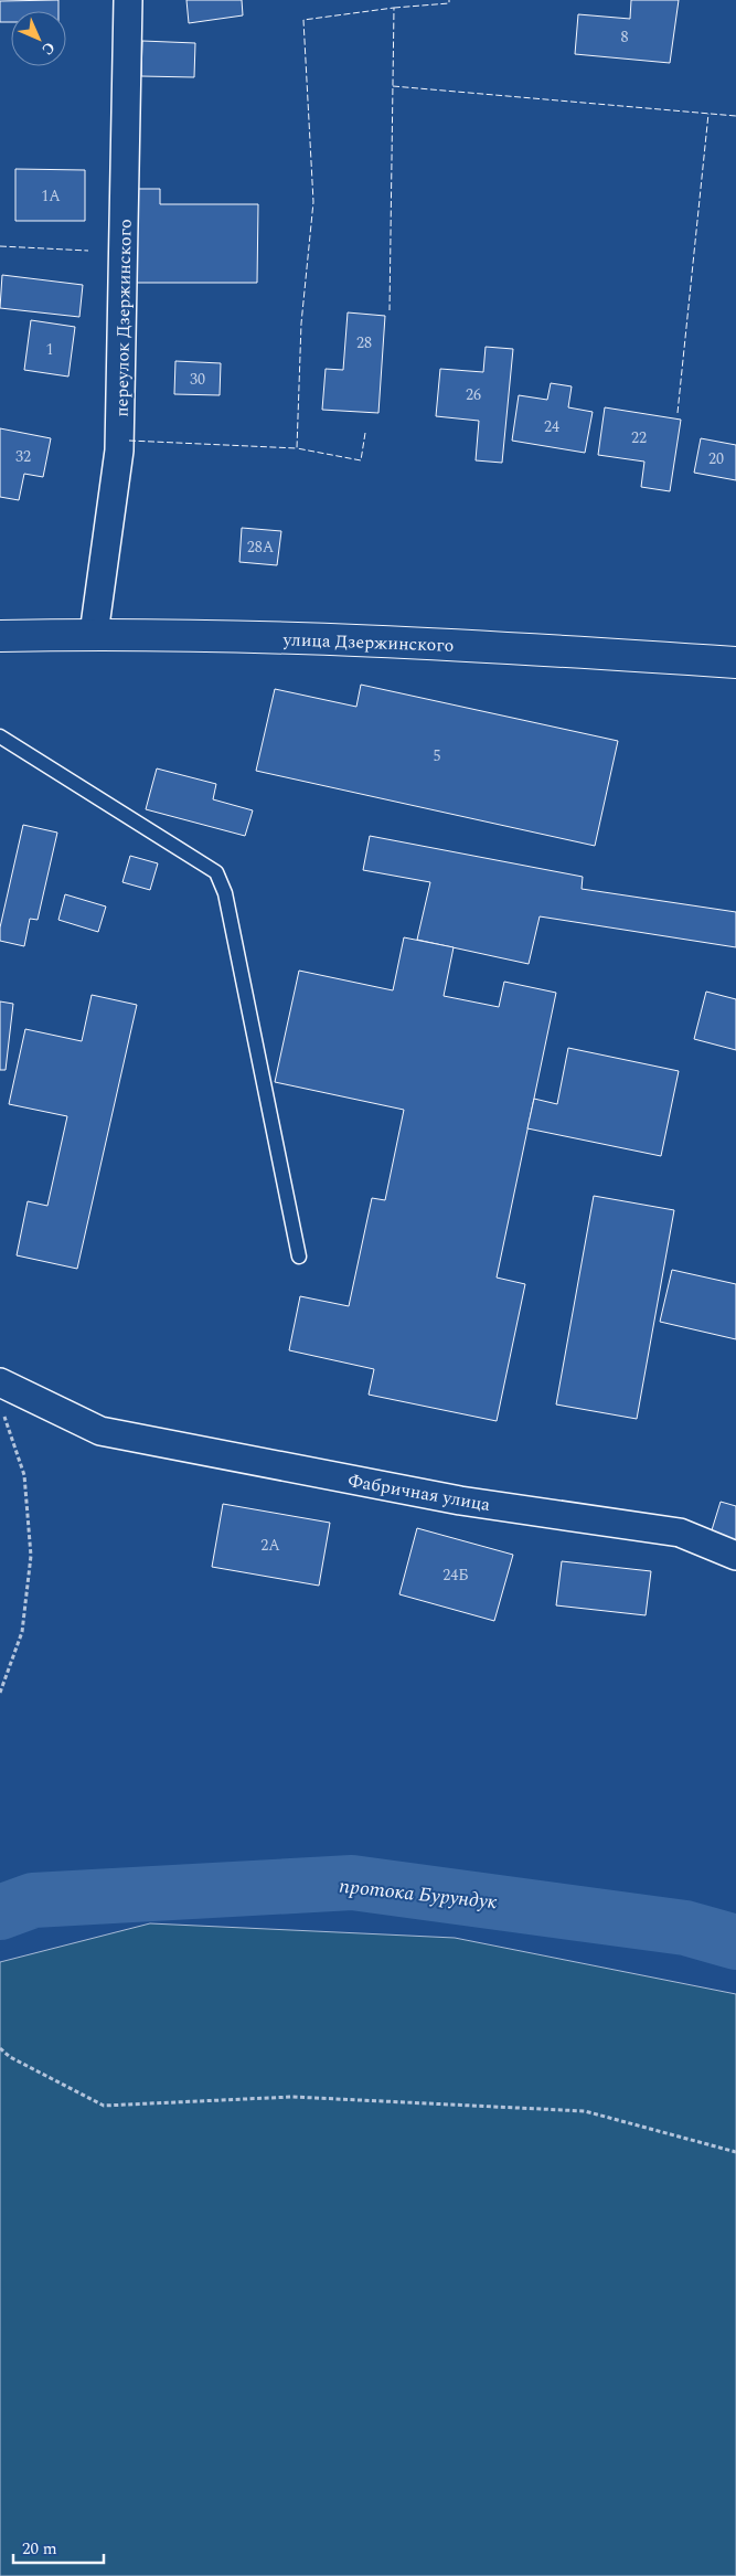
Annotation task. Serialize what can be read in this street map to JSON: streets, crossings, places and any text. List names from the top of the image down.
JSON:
{
  "streets": {
    "street": ["переулок Дзержинского", "улица Дзержинского", "Фабричная улица"]
  },
  "crossings": [
    ["переулок Дзержинского", "улица Дзержинского"]
  ],
  "water": ["протока Бурундук"],
  "house_numbers": [
    "8",
    "1А",
    "28",
    "1",
    "30",
    "26",
    "24",
    "22",
    "32",
    "20",
    "28А",
    "5",
    "2А",
    "24Б"
  ],
  "scale_bar": "20 m",
  "north": "bottom right"
}
